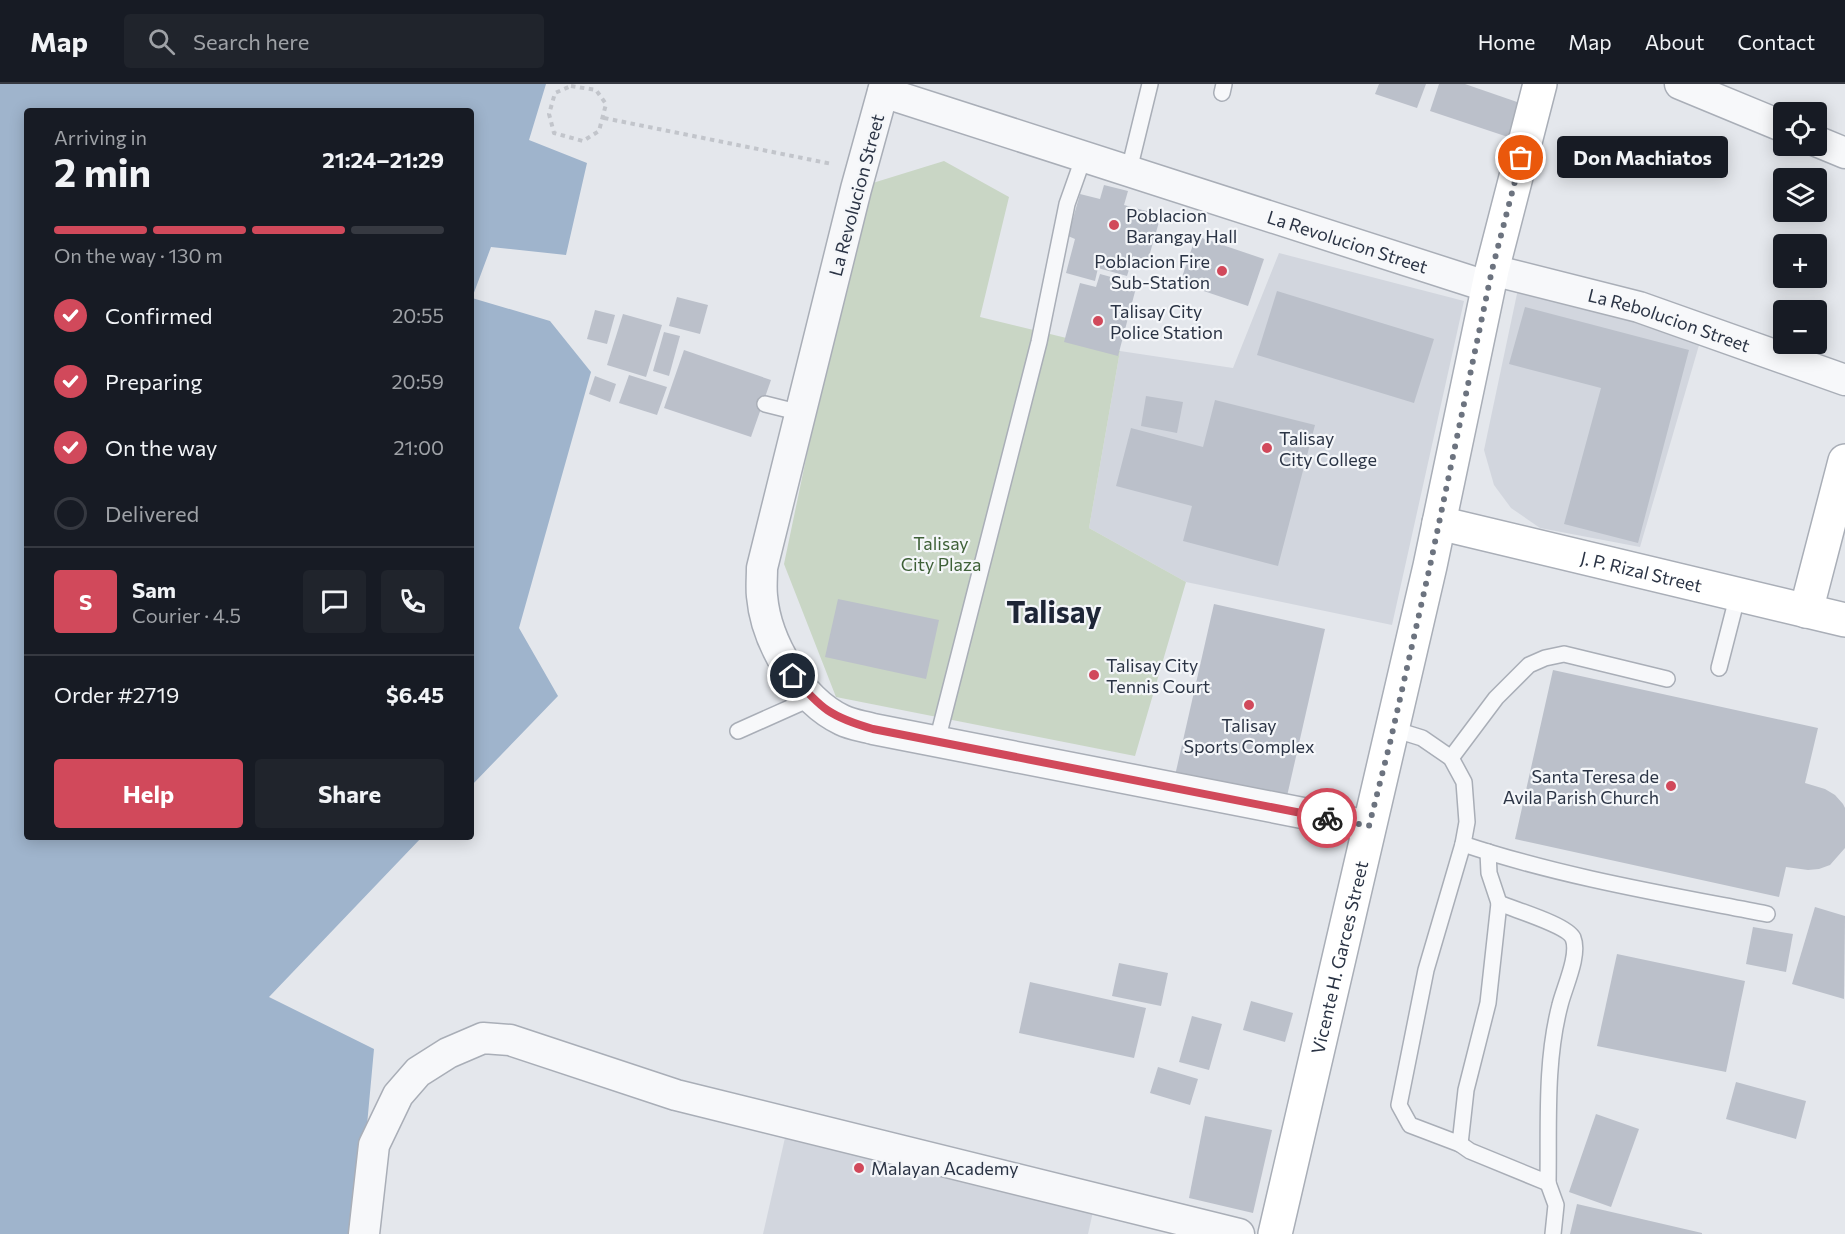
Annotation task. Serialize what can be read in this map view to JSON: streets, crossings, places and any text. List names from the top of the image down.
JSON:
{
  "streets": {
    "street": [
      "La Revolucion Street",
      "La Rebolucion Street",
      "J. P. Rizal Street",
      "Vicente H. Garces Street"
    ]
  },
  "crossings": [
    ["La Revolucion Street", "La Rebolucion Street"],
    ["La Revolucion Street", "Vicente H. Garces Street"],
    ["La Rebolucion Street", "Vicente H. Garces Street"],
    ["J. P. Rizal Street", "Vicente H. Garces Street"]
  ],
  "districts": ["Talisay"],
  "parks": ["Talisay City Plaza"],
  "places": [
    "Don Machiatos",
    "Poblacion Barangay Hall",
    "Poblacion Fire Sub-Station",
    "Talisay City Police Station",
    "Talisay City College",
    "Talisay City Tennis Court",
    "Talisay Sports Complex",
    "Santa Teresa de Avila Parish Church",
    "Malayan Academy"
  ],
  "page": {
    "header": "Map",
    "search": "Search here",
    "nav": [
      "Home",
      "Map",
      "About",
      "Contact"
    ],
    "map_buttons": ["+", "−"],
    "heading": ["2 min", "Arriving in", "21:24–21:29"],
    "panel": [
      "Sam",
      "Courier · 4.5",
      "Order #2719",
      "$6.45"
    ],
    "bubble": "Don Machiatos",
    "bar": "On the way · 130 m",
    "list": [
      ["Confirmed", "20:55"],
      ["Preparing", "20:59"],
      ["On the way", "21:00"],
      "Delivered"
    ],
    "round": "S",
    "buttons": ["Help", "Share"]
  }
}
